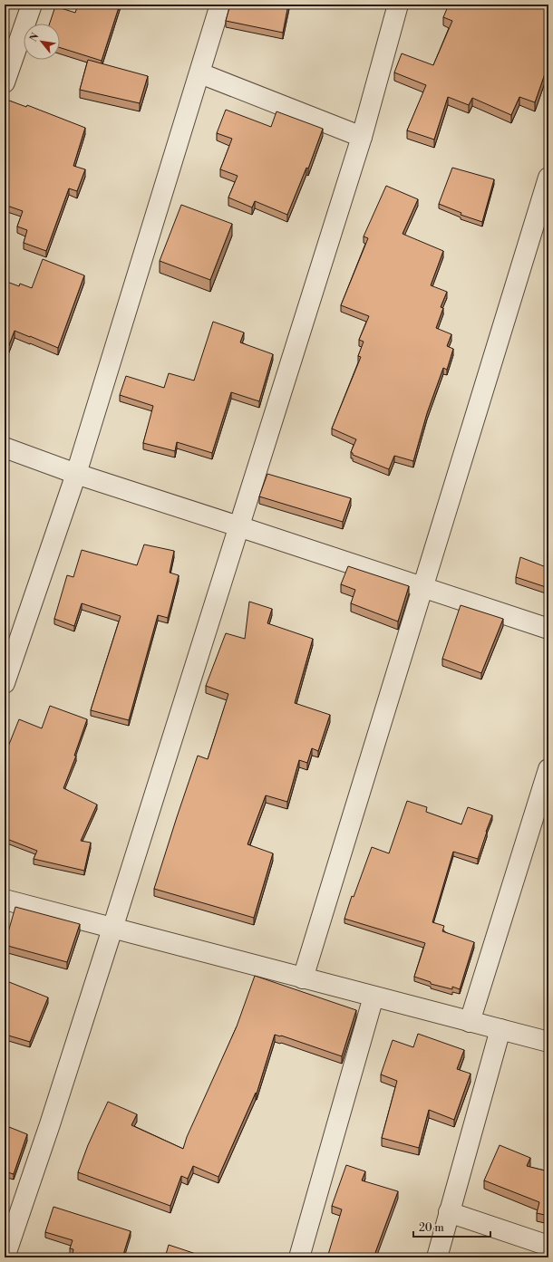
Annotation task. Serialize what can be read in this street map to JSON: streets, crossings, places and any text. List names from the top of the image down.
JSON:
{
  "scale_bar": "20 m",
  "north": "top left"
}
